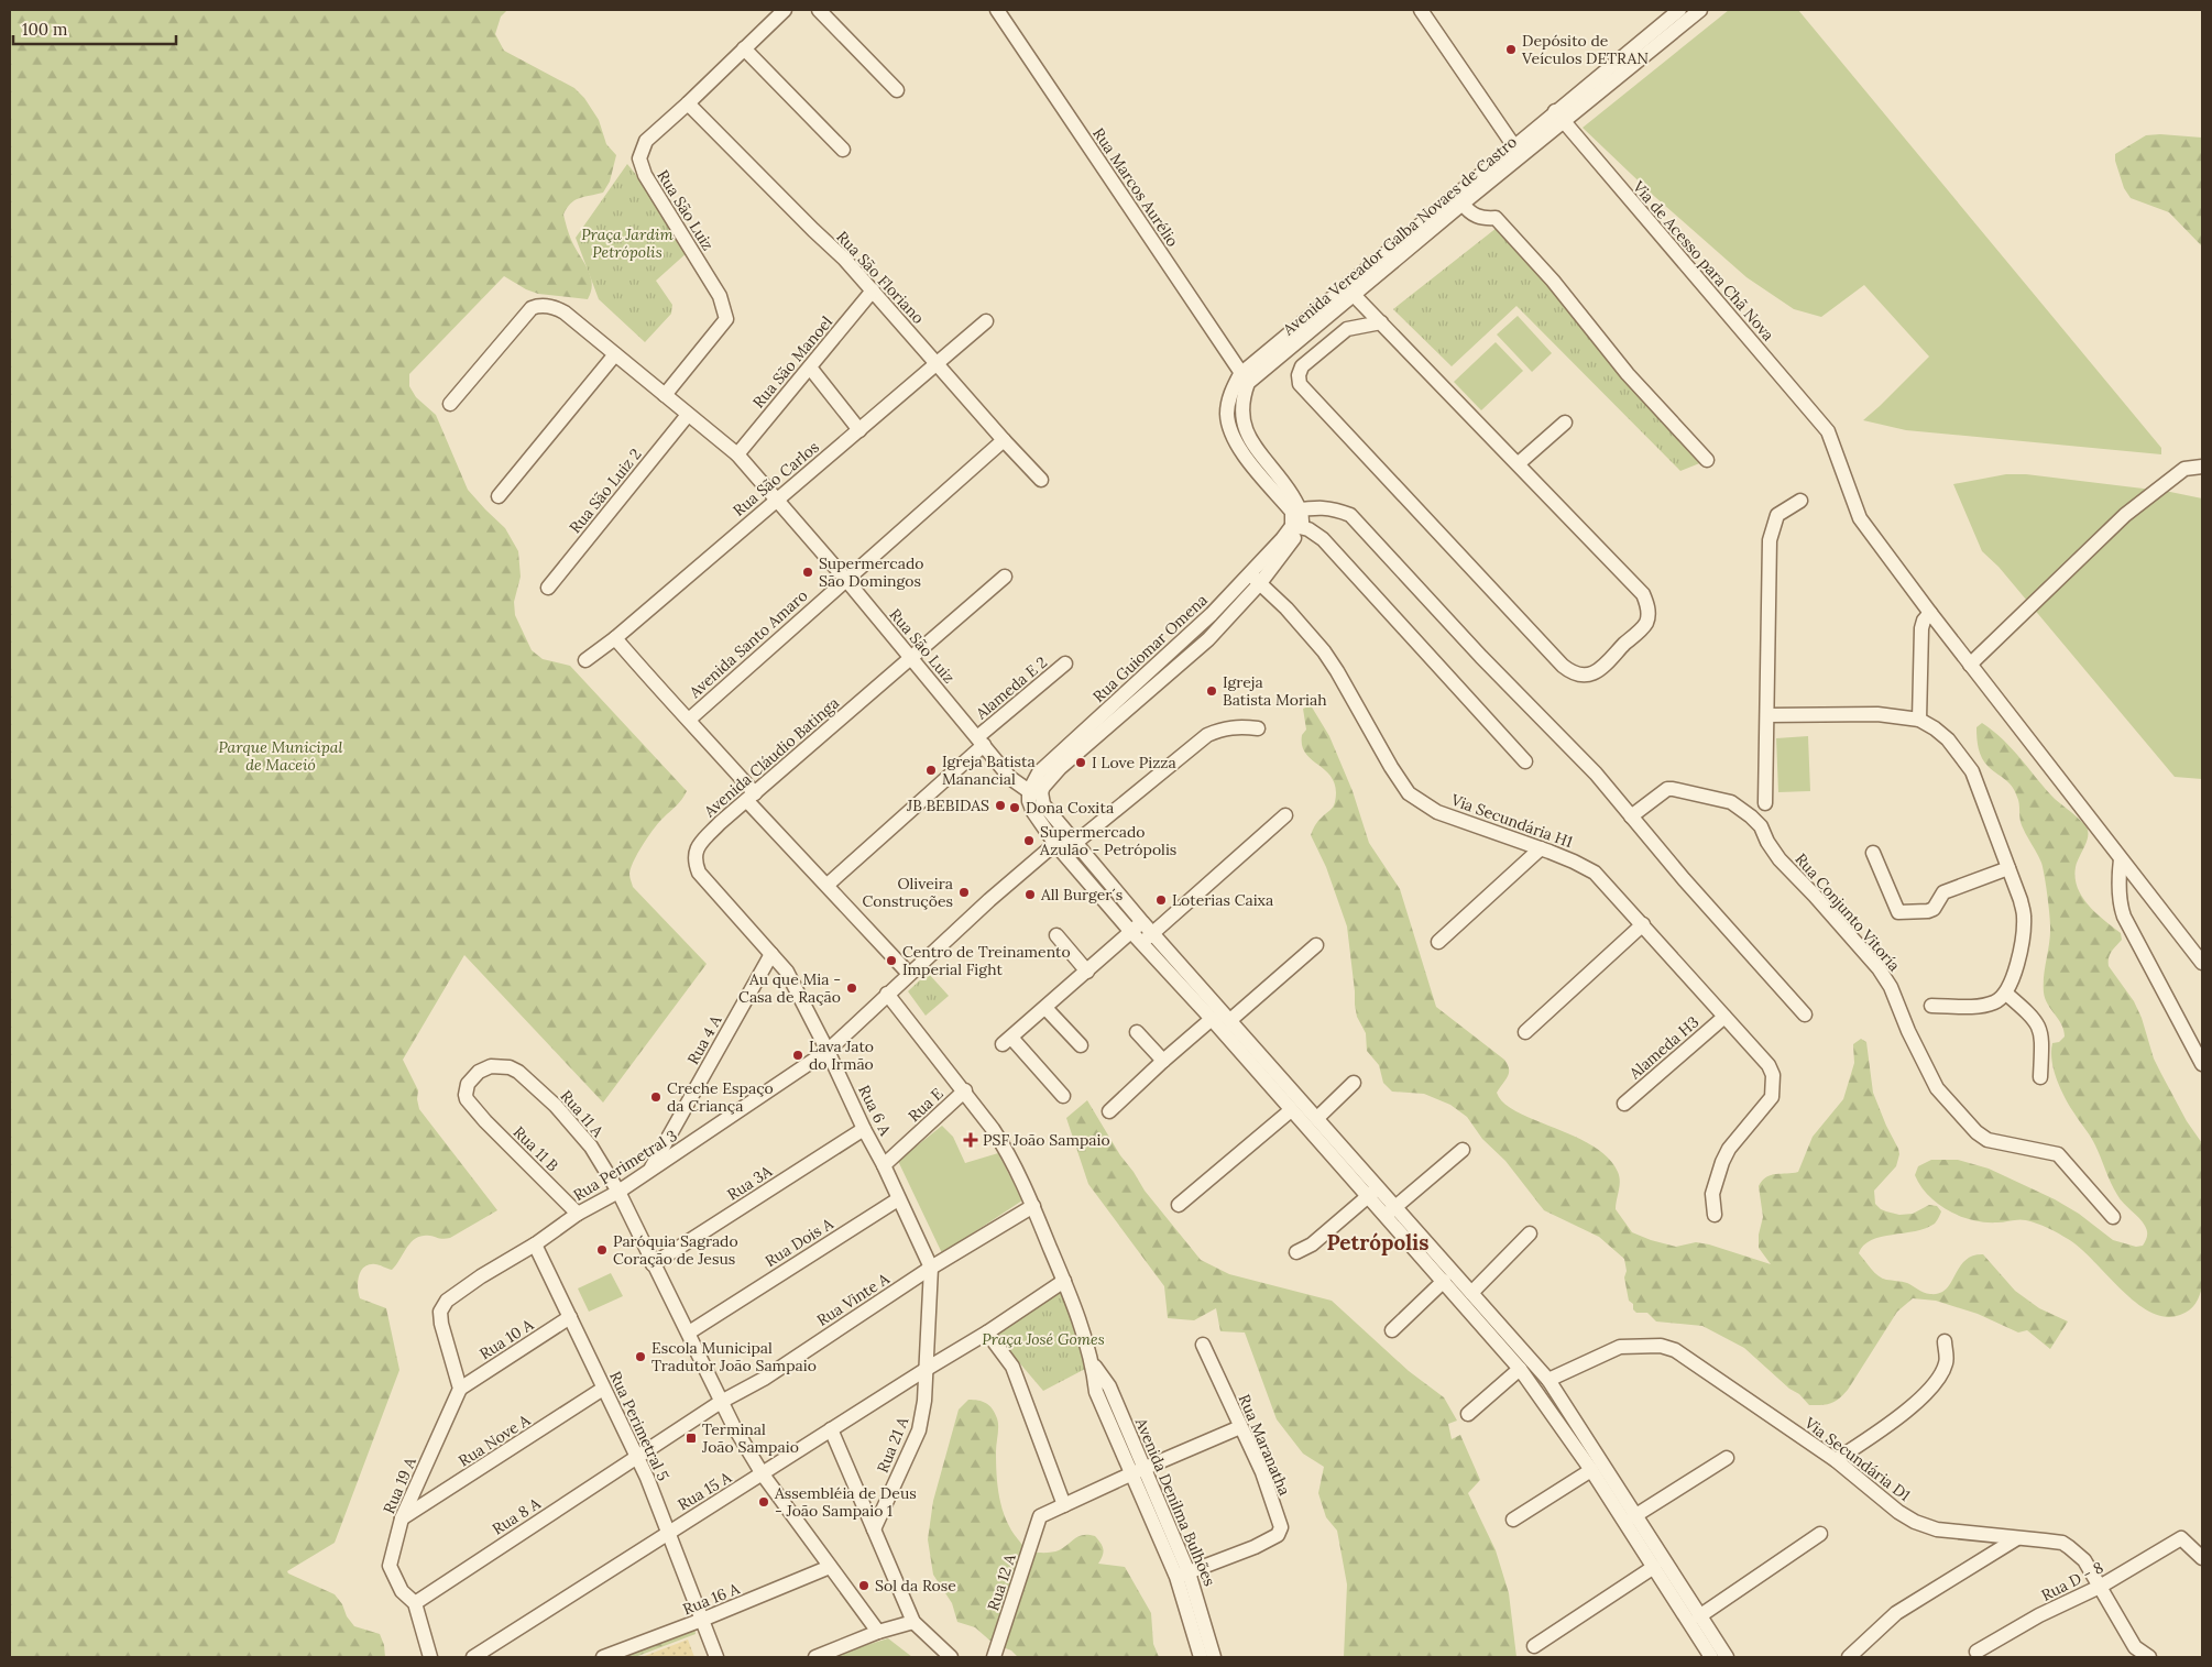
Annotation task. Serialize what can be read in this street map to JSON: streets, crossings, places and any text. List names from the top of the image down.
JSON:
{
  "streets": {
    "street": [
      "Rua Marcos Aurélio",
      "Rua São Luiz",
      "Avenida Vereador Galba Novaes de Castro",
      "Via de Acesso para Chã Nova",
      "Rua São Floriano",
      "Rua São Manoel",
      "Rua São Carlos",
      "Rua São Luiz 2",
      "Avenida Santo Amaro",
      "Rua Guiomar Omena",
      "Alameda E 2",
      "Avenida Cláudio Batinga",
      "Via Secundária H1",
      "Rua Conjunto Vitoría",
      "Rua 4 A",
      "Alameda H3",
      "Rua E",
      "Rua 6 A",
      "Rua 11 A",
      "Rua 11 B",
      "Rua Perimetral 3",
      "Rua 3A",
      "Rua Dois A",
      "Rua Vinte A",
      "Rua 10 A",
      "Rua Perimetral 5",
      "Rua Nove A",
      "Rua 21 A",
      "Rua Maranatha",
      "Via Secundária D1",
      "Rua 19 A",
      "Rua 15 A",
      "Avenida Denilma Bulhões",
      "Rua 8 A",
      "Rua D - 8",
      "Rua 12 A",
      "Rua 16 A"
    ]
  },
  "crossings": [
    ["Rua Marcos Aurélio", "Avenida Vereador Galba Novaes de Castro"],
    ["Rua São Luiz", "Rua São Floriano"],
    ["Rua São Luiz", "Rua São Manoel"],
    ["Rua São Luiz", "Rua São Carlos"],
    ["Rua São Luiz", "Rua São Luiz 2"],
    ["Rua São Luiz", "Avenida Santo Amaro"],
    ["Rua São Luiz", "Rua Guiomar Omena"],
    ["Rua São Luiz", "Alameda E 2"],
    ["Rua São Luiz", "Avenida Cláudio Batinga"],
    ["Avenida Vereador Galba Novaes de Castro", "Via de Acesso para Chã Nova"],
    ["Avenida Vereador Galba Novaes de Castro", "Rua Guiomar Omena"],
    ["Rua São Floriano", "Rua São Manoel"],
    ["Rua São Floriano", "Rua São Carlos"],
    ["Rua São Floriano", "Avenida Santo Amaro"],
    ["Rua Guiomar Omena", "Via Secundária H1"],
    ["Avenida Cláudio Batinga", "Rua 6 A"],
    ["Via Secundária H1", "Alameda H3"],
    ["Rua 4 A", "Rua 6 A"],
    ["Rua 4 A", "Rua Perimetral 3"],
    ["Rua E", "Rua 6 A"],
    ["Rua E", "Avenida Denilma Bulhões"],
    ["Rua 6 A", "Rua Perimetral 3"],
    ["Rua 6 A", "Rua 3A"],
    ["Rua 6 A", "Rua Dois A"],
    ["Rua 6 A", "Rua Vinte A"],
    ["Rua 6 A", "Rua 21 A"],
    ["Rua 6 A", "Rua 15 A"],
    ["Rua 11 A", "Rua 11 B"],
    ["Rua 11 A", "Rua Perimetral 3"],
    ["Rua 11 A", "Rua 3A"],
    ["Rua 11 A", "Rua Dois A"],
    ["Rua 11 A", "Rua Vinte A"],
    ["Rua 11 A", "Rua 15 A"],
    ["Rua 11 A", "Rua 16 A"],
    ["Rua 11 B", "Rua Perimetral 3"],
    ["Rua Perimetral 3", "Rua 10 A"],
    ["Rua Perimetral 3", "Rua Perimetral 5"],
    ["Rua Perimetral 3", "Rua 19 A"],
    ["Rua Perimetral 3", "Avenida Denilma Bulhões"],
    ["Rua Vinte A", "Rua Perimetral 5"],
    ["Rua Vinte A", "Avenida Denilma Bulhões"],
    ["Rua Vinte A", "Rua 8 A"],
    ["Rua 10 A", "Rua Perimetral 5"],
    ["Rua 10 A", "Rua 19 A"],
    ["Rua Perimetral 5", "Rua Nove A"],
    ["Rua Perimetral 5", "Rua 15 A"],
    ["Rua Perimetral 5", "Rua 8 A"],
    ["Rua Perimetral 5", "Rua 16 A"],
    ["Rua Nove A", "Rua 19 A"],
    ["Rua 21 A", "Rua 15 A"],
    ["Rua Maranatha", "Avenida Denilma Bulhões"],
    ["Via Secundária D1", "Rua D - 8"],
    ["Rua 19 A", "Rua 8 A"],
    ["Rua 15 A", "Avenida Denilma Bulhões"]
  ],
  "districts": ["Petrópolis"],
  "parks": ["Praça Jardim Petrópolis", "Parque Municipal de Maceió", "Praça José Gomes"],
  "places": {
    "other": [
      "Depósito de Veículos DETRAN",
      "Supermercado São Domingos",
      "Igreja Batista Moriah",
      "I Love Pizza",
      "Igreja Batista Manancial",
      "JB BEBIDAS",
      "Dona Coxita",
      "Supermercado Azulão - Petrópolis",
      "Oliveira Construções",
      "All Burger´s",
      "Loterias Caixa",
      "Centro de Treinamento Imperial Fight",
      "Au que Mia - Casa de Ração",
      "Lava Jato do Irmão",
      "Creche Espaço da Criança",
      "Paróquia Sagrado Coração de Jesus",
      "Escola Municipal Tradutor João Sampaio",
      "Assembléia de Deus - João Sampaio 1",
      "Sol da Rose"
    ],
    "health": ["PSF João Sampaio"],
    "transit": ["Terminal João Sampaio"]
  },
  "scale_bar": "100 m"
}
